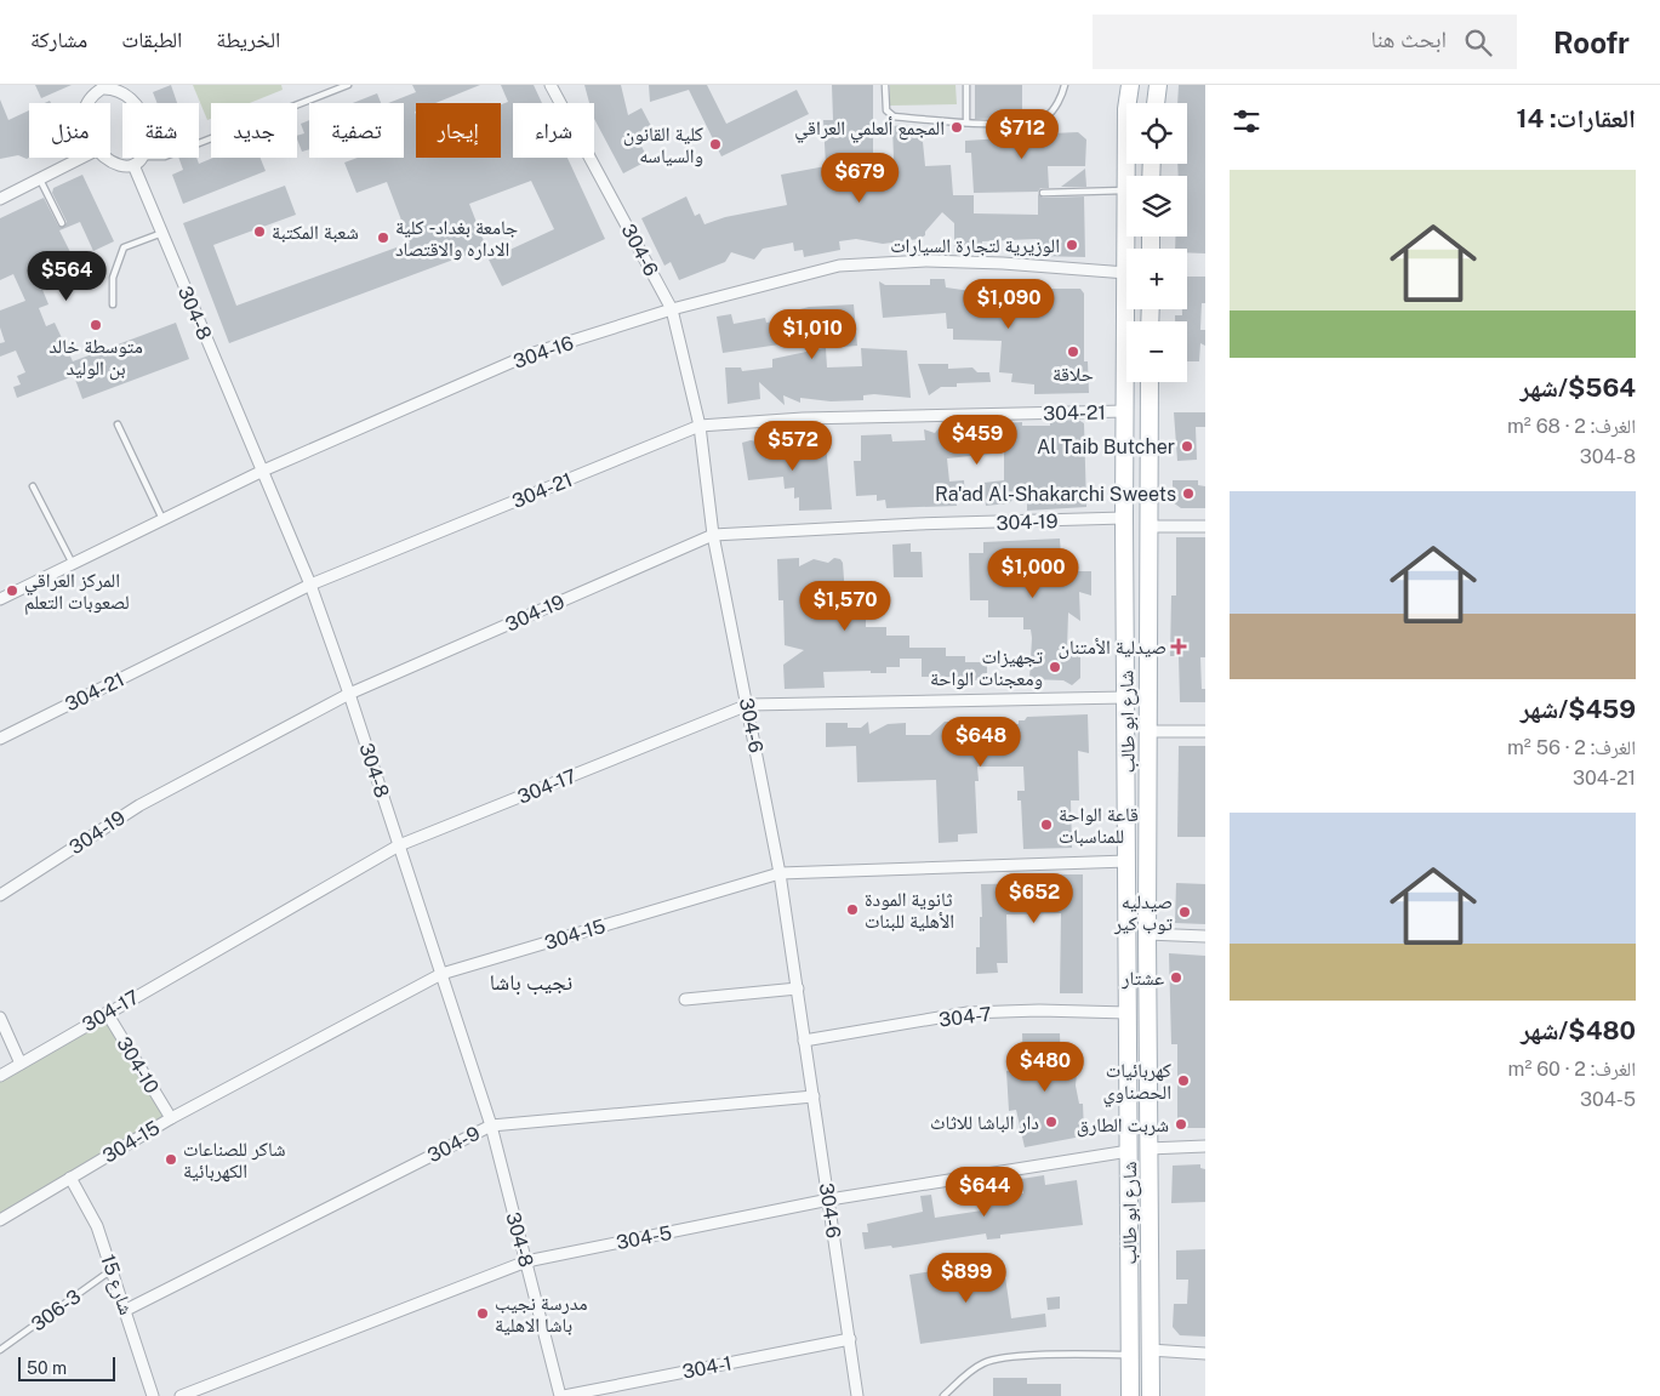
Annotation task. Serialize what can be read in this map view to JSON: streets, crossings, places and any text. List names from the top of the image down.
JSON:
{
  "streets": {
    "main road": ["شارع ابو طالب"],
    "street": [
      "304-6",
      "304-8",
      "304-16",
      "304-21",
      "304-19",
      "304-17",
      "304-15",
      "304-7",
      "304-10",
      "304-9",
      "304-5",
      "شارع 15",
      "304-1"
    ],
    "lane": ["306-3"]
  },
  "crossings": [
    ["304-6", "304-16"],
    ["304-6", "304-21"],
    ["304-6", "304-19"],
    ["304-6", "304-17"],
    ["304-6", "304-15"],
    ["304-6", "304-7"],
    ["304-6", "304-9"],
    ["304-6", "304-5"],
    ["304-6", "304-1"],
    ["304-8", "304-16"],
    ["304-8", "304-21"],
    ["304-8", "304-19"],
    ["304-8", "304-17"],
    ["304-8", "304-15"],
    ["304-8", "304-9"],
    ["304-8", "304-5"],
    ["304-8", "304-1"],
    ["304-16", "شارع ابو طالب"],
    ["304-21", "شارع ابو طالب"],
    ["304-19", "شارع ابو طالب"],
    ["شارع ابو طالب", "304-17"],
    ["شارع ابو طالب", "304-15"],
    ["شارع ابو طالب", "304-7"],
    ["شارع ابو طالب", "304-5"],
    ["304-17", "304-10"],
    ["304-15", "304-10"],
    ["304-15", "شارع 15"],
    ["304-9", "شارع 15"],
    ["شارع 15", "306-3"]
  ],
  "districts": ["نجيب باشا"],
  "places": {
    "other": [
      "المجمع ألعلمي العراقي",
      "كلية القانون والسياسه",
      "شعبة المكتبة",
      "جامعة بغداد - كلية الاداره والاقتصاد",
      "الوزيرية لتجارة السيارات",
      "متوسطة خالد بن الوليد",
      "حلاقة",
      "Al Taib Butcher",
      "Ra'ad Al-Shakarchi Sweets",
      "المركز العراقي لصعوبات التعلم",
      "تجهيزات ومعجنات الواحة",
      "قاعة الواحة للمناسبات",
      "ثانوية المودة الأهلية للبنات",
      "صيدليه توب كير",
      "عشتار",
      "كهربائيات الحصناوي",
      "دار الباشا للاثاث",
      "شربت الطارق",
      "شاكر للصناعات الكهربائية",
      "مدرسة نجيب باشا الاهلية"
    ],
    "health": ["صيدلية الأمتنان"]
  },
  "scale_bar": "50 m",
  "page": {
    "header": "Roofr",
    "search": "ابحث هنا",
    "nav": ["الخريطة", "الطبقات", "مشاركة"],
    "heading": "العقارات: 14",
    "map_buttons": ["+", "−"],
    "chip": [
      "شراء",
      "إيجار",
      "تصفية",
      "جديد",
      "شقة",
      "منزل"
    ],
    "price": [
      "$712",
      "$679",
      "$564",
      "$1,090",
      "$1,010",
      "$459",
      "$572",
      "$1,000",
      "$1,570",
      "$648",
      "$652",
      "$480",
      "$644",
      "$899"
    ],
    "list": [
      {
        "name": "$564/شهر",
        "note": "الغرف: 2 · 68 m² · 304-8"
      },
      {
        "name": "$459/شهر",
        "note": "الغرف: 2 · 56 m² · 304-21"
      },
      {
        "name": "$480/شهر",
        "note": "الغرف: 2 · 60 m² · 304-5"
      }
    ],
    "scale": "50 m"
  }
}
